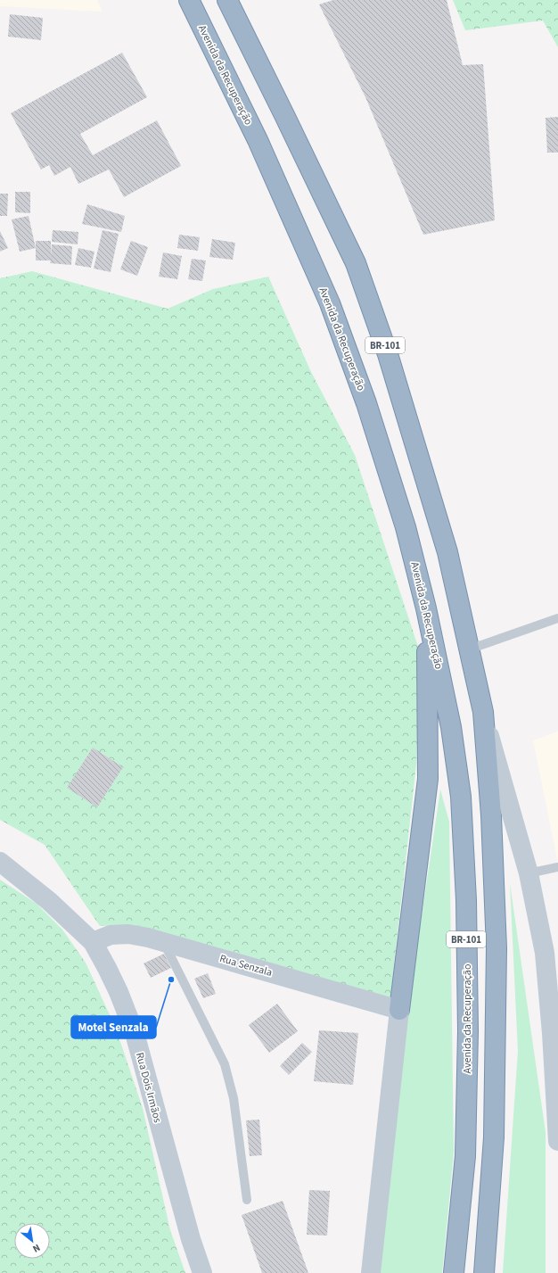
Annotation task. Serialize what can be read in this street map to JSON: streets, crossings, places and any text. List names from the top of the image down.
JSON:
{
  "streets": {
    "highway": ["Avenida da Recuperação", "BR-101"],
    "main road": ["Rua Senzala", "Rua Dois Irmãos"]
  },
  "crossings": [
    ["Rua Senzala", "Rua Dois Irmãos"]
  ],
  "places": ["Motel Senzala"],
  "north": "bottom right"
}
